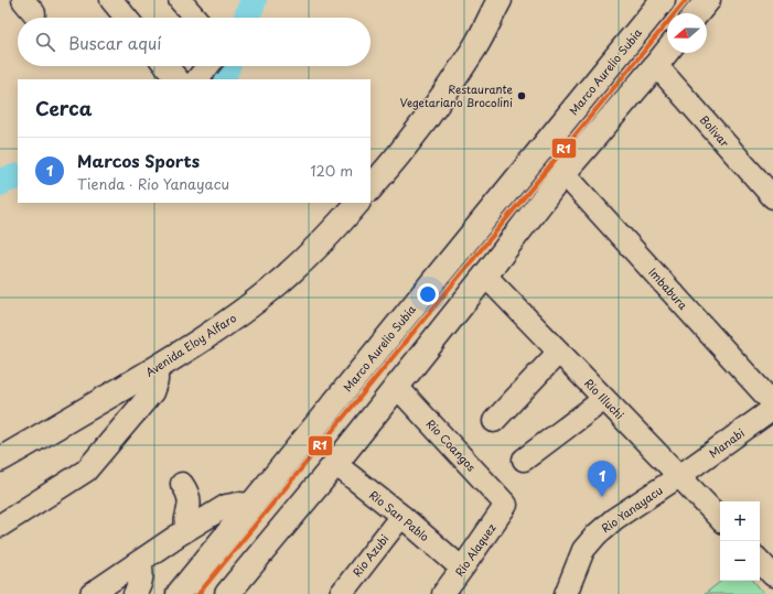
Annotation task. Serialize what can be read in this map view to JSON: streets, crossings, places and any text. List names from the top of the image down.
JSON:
{
  "streets": {
    "main road": ["Marco Aurelio Subia", "Avenida Eloy Alfaro"],
    "street": [
      "Bolivar",
      "Imbabura",
      "Rio Illuchi",
      "Manabi",
      "Rio Coangos",
      "Rio Yanayacu",
      "Rio San Pablo",
      "Rio Alaquez",
      "Rio Azubi"
    ]
  },
  "crossings": [
    ["Rio Illuchi", "Manabi"],
    ["Rio Illuchi", "Rio Yanayacu"],
    ["Manabi", "Rio Yanayacu"],
    ["Rio Coangos", "Rio Alaquez"],
    ["Rio San Pablo", "Rio Alaquez"],
    ["Rio San Pablo", "Rio Azubi"]
  ],
  "places": ["Restaurante Vegetariano Brocolini"],
  "lines": ["transit line R1"],
  "north": "left",
  "page": {
    "search": "Buscar aquí",
    "heading": "Cerca",
    "list": [
      {
        "mark": "1",
        "name": "Marcos Sports",
        "note": "Tienda · Rio Yanayacu",
        "value": "120 m"
      }
    ],
    "pins": "1",
    "map_buttons": ["+", "−"]
  }
}
